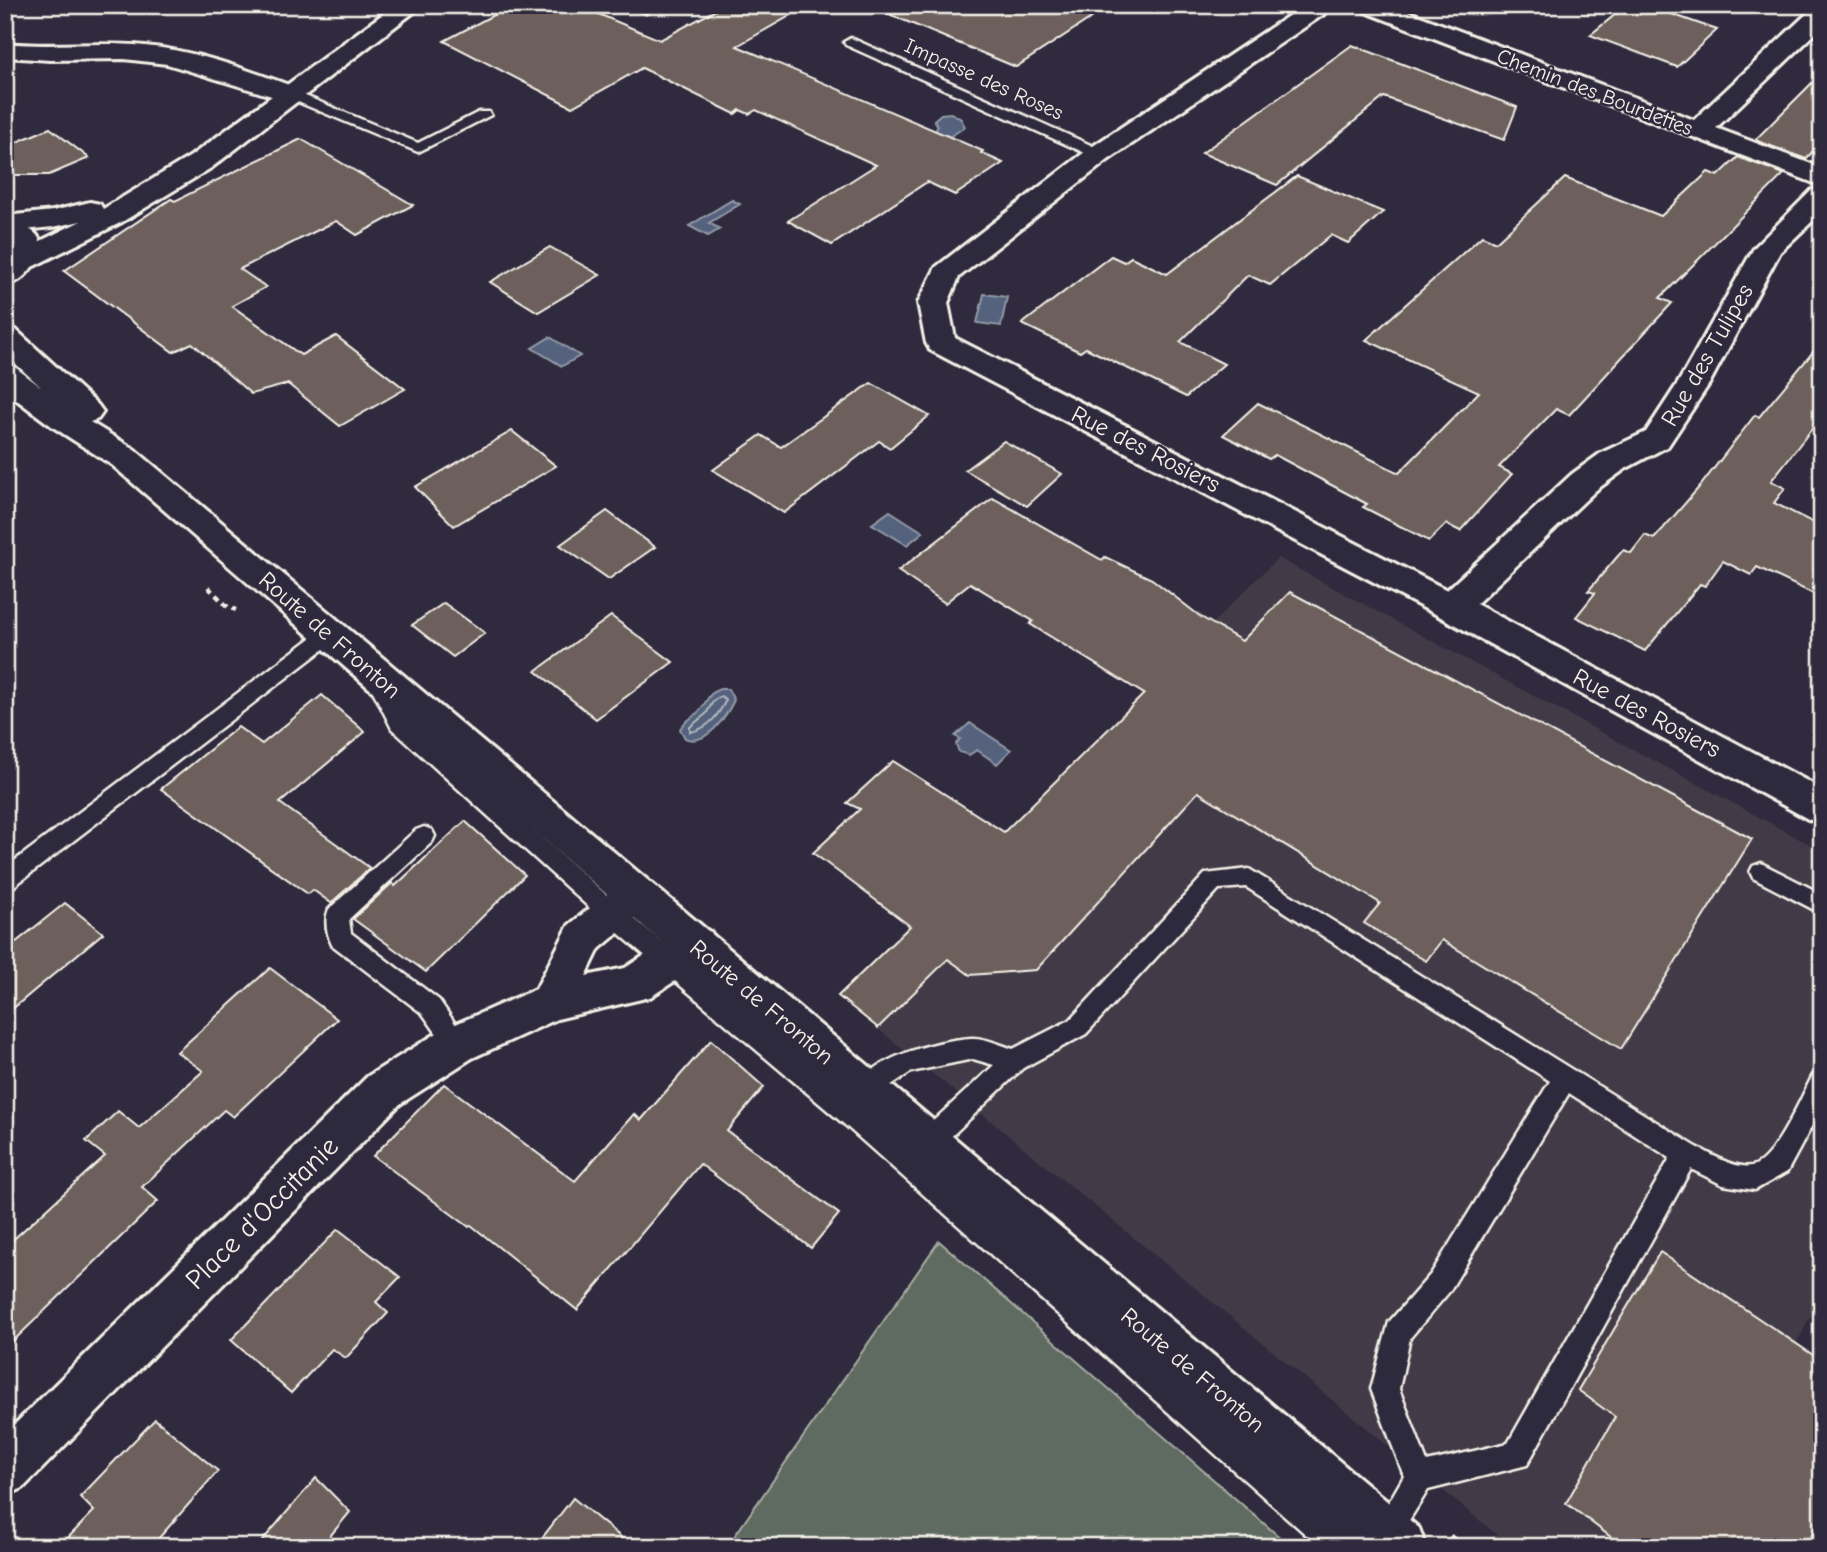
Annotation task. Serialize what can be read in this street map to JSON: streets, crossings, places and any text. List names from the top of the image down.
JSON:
{
  "streets": {
    "street": [
      "Chemin des Bourdettes",
      "Rue des Tulipes",
      "Rue des Rosiers",
      "Route de Fronton",
      "Place d'Occitanie"
    ],
    "lane": ["Impasse des Roses"]
  },
  "crossings": [
    ["Impasse des Roses", "Rue des Rosiers"],
    ["Rue des Tulipes", "Rue des Rosiers"],
    ["Route de Fronton", "Place d'Occitanie"]
  ]
}
